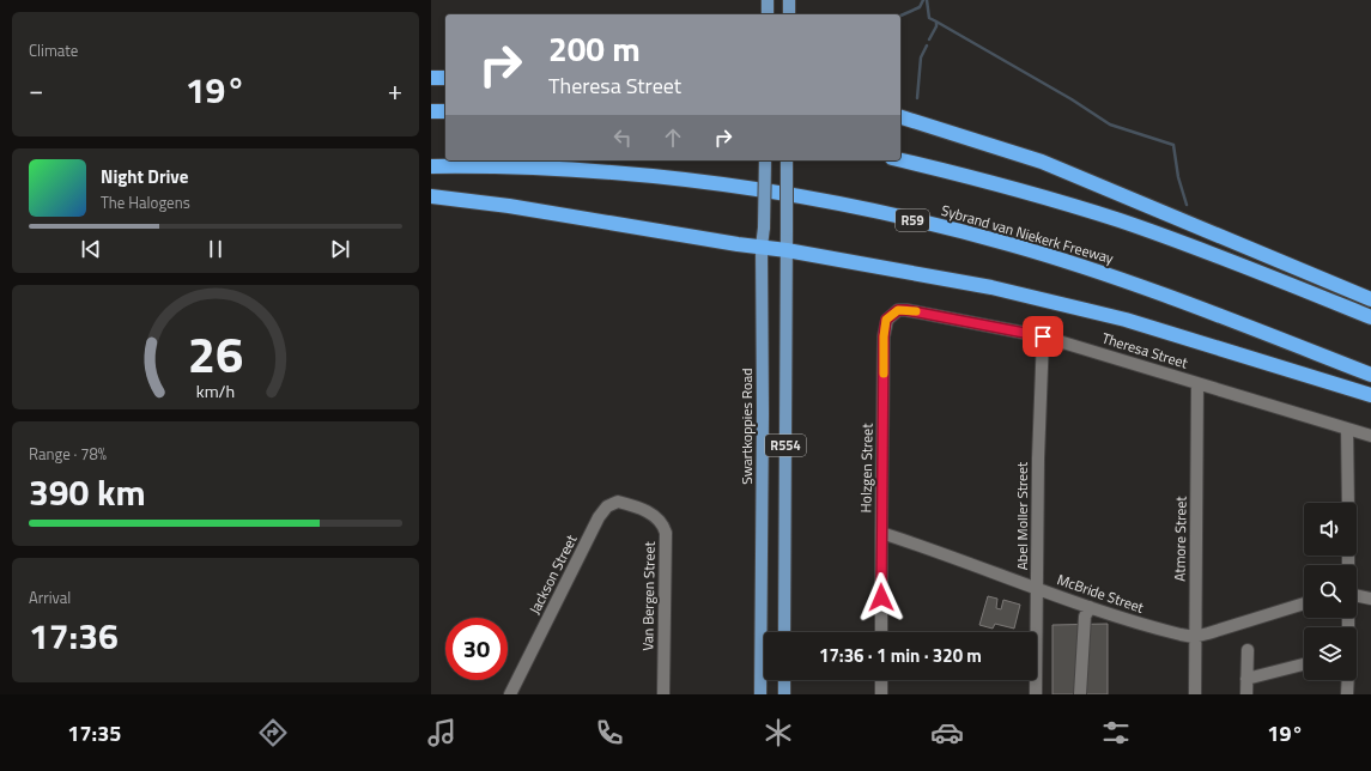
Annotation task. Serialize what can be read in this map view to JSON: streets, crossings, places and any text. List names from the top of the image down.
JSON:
{
  "streets": {
    "highway": ["R59", "Sybrand van Niekerk Freeway"],
    "main road": ["Swartkoppies Road", "R554"],
    "street": [
      "Theresa Street",
      "Holzgen Street",
      "Abel Moller Street",
      "Atmore Street",
      "Jackson Street",
      "McBride Street",
      "Van Bergen Street"
    ]
  },
  "crossings": [
    ["Theresa Street", "Holzgen Street"],
    ["Theresa Street", "Abel Moller Street"],
    ["Theresa Street", "Atmore Street"],
    ["Holzgen Street", "McBride Street"],
    ["Abel Moller Street", "McBride Street"],
    ["Atmore Street", "McBride Street"],
    ["Jackson Street", "Van Bergen Street"]
  ],
  "page": {
    "tile": [
      "Climate",
      ["Range · 78%", "390 km"],
      ["Arrival", "17:36"]
    ],
    "turn": ["200 m", "Theresa Street"],
    "heat": ["−", "19°", "+"],
    "song": ["Night Drive", "The Halogens"],
    "limit": "30",
    "trip": "17:36 · 1 min · 320 m",
    "tabs": ["17:35", "19°"],
    "gauge": ["26", "km/h"]
  }
}
